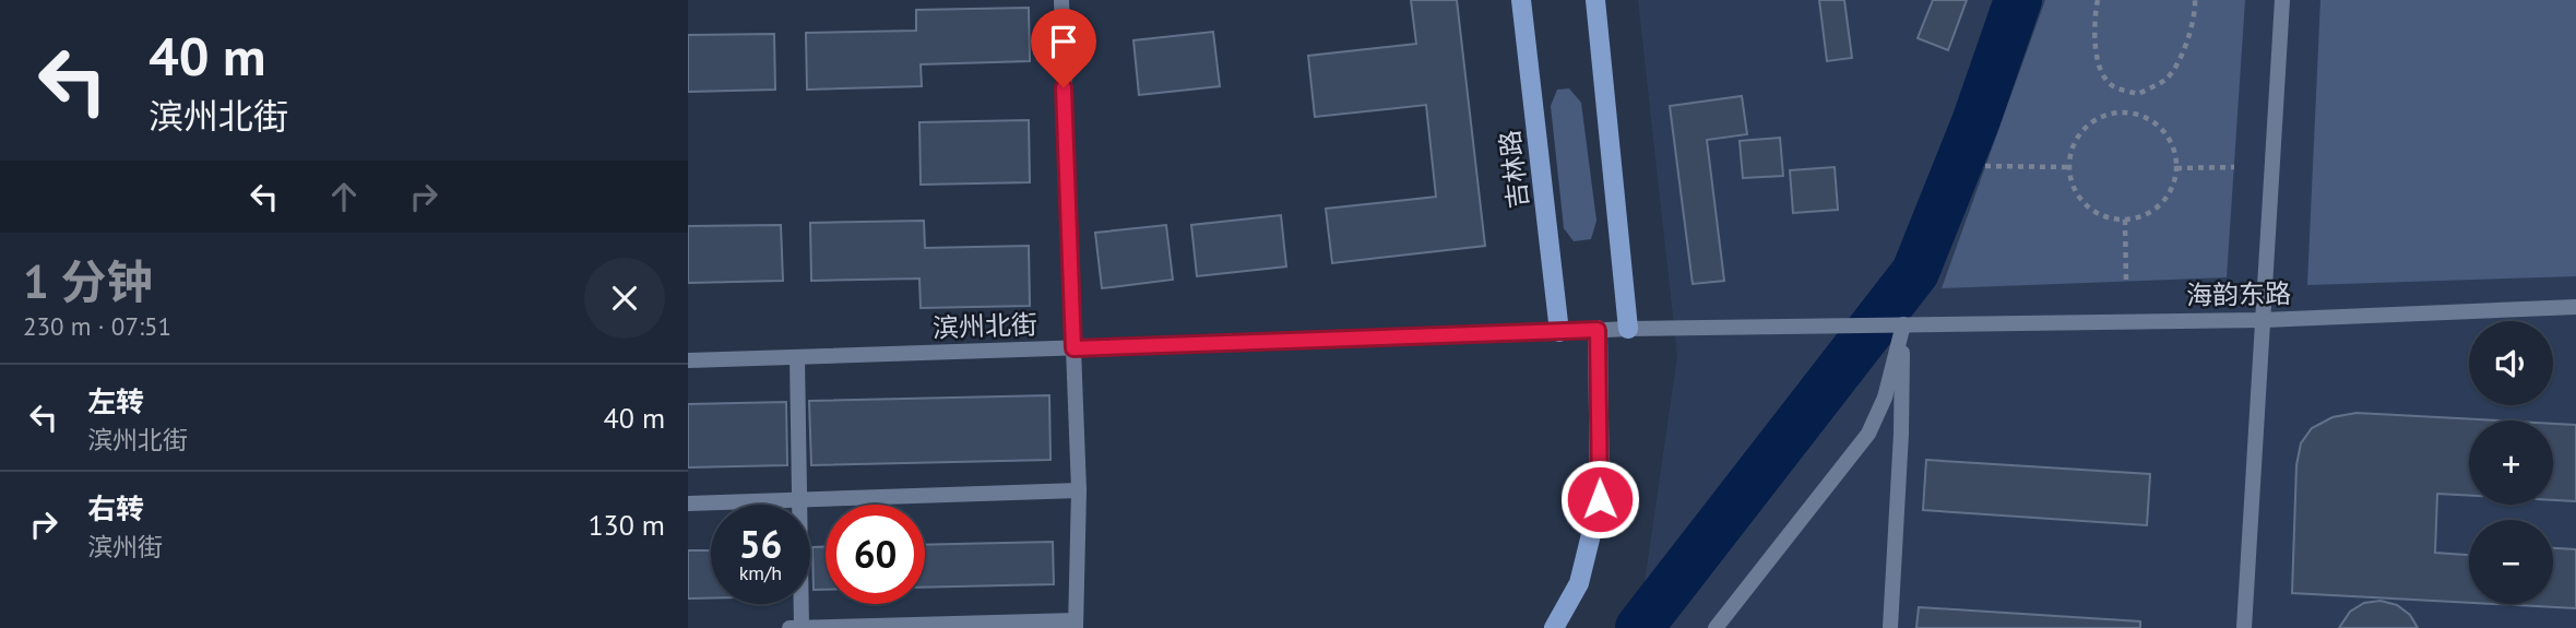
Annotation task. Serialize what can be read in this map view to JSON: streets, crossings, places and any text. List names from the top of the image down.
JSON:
{
  "streets": {
    "main road": ["吉林路"],
    "street": ["海韵东路", "滨州北街"]
  },
  "crossings": [
    ["吉林路", "滨州北街"],
    ["海韵东路", "滨州北街"]
  ],
  "page": {
    "turn": ["40 m", "滨州北街"],
    "heading": ["1 分钟", "230 m · 07:51"],
    "map_buttons": ["+", "−"],
    "list": [
      {
        "name": "左转",
        "note": "滨州北街",
        "value": "40 m"
      },
      {
        "name": "右转",
        "note": "滨州街",
        "value": "130 m"
      }
    ],
    "speed": "56 km/h",
    "limit": "60"
  }
}
